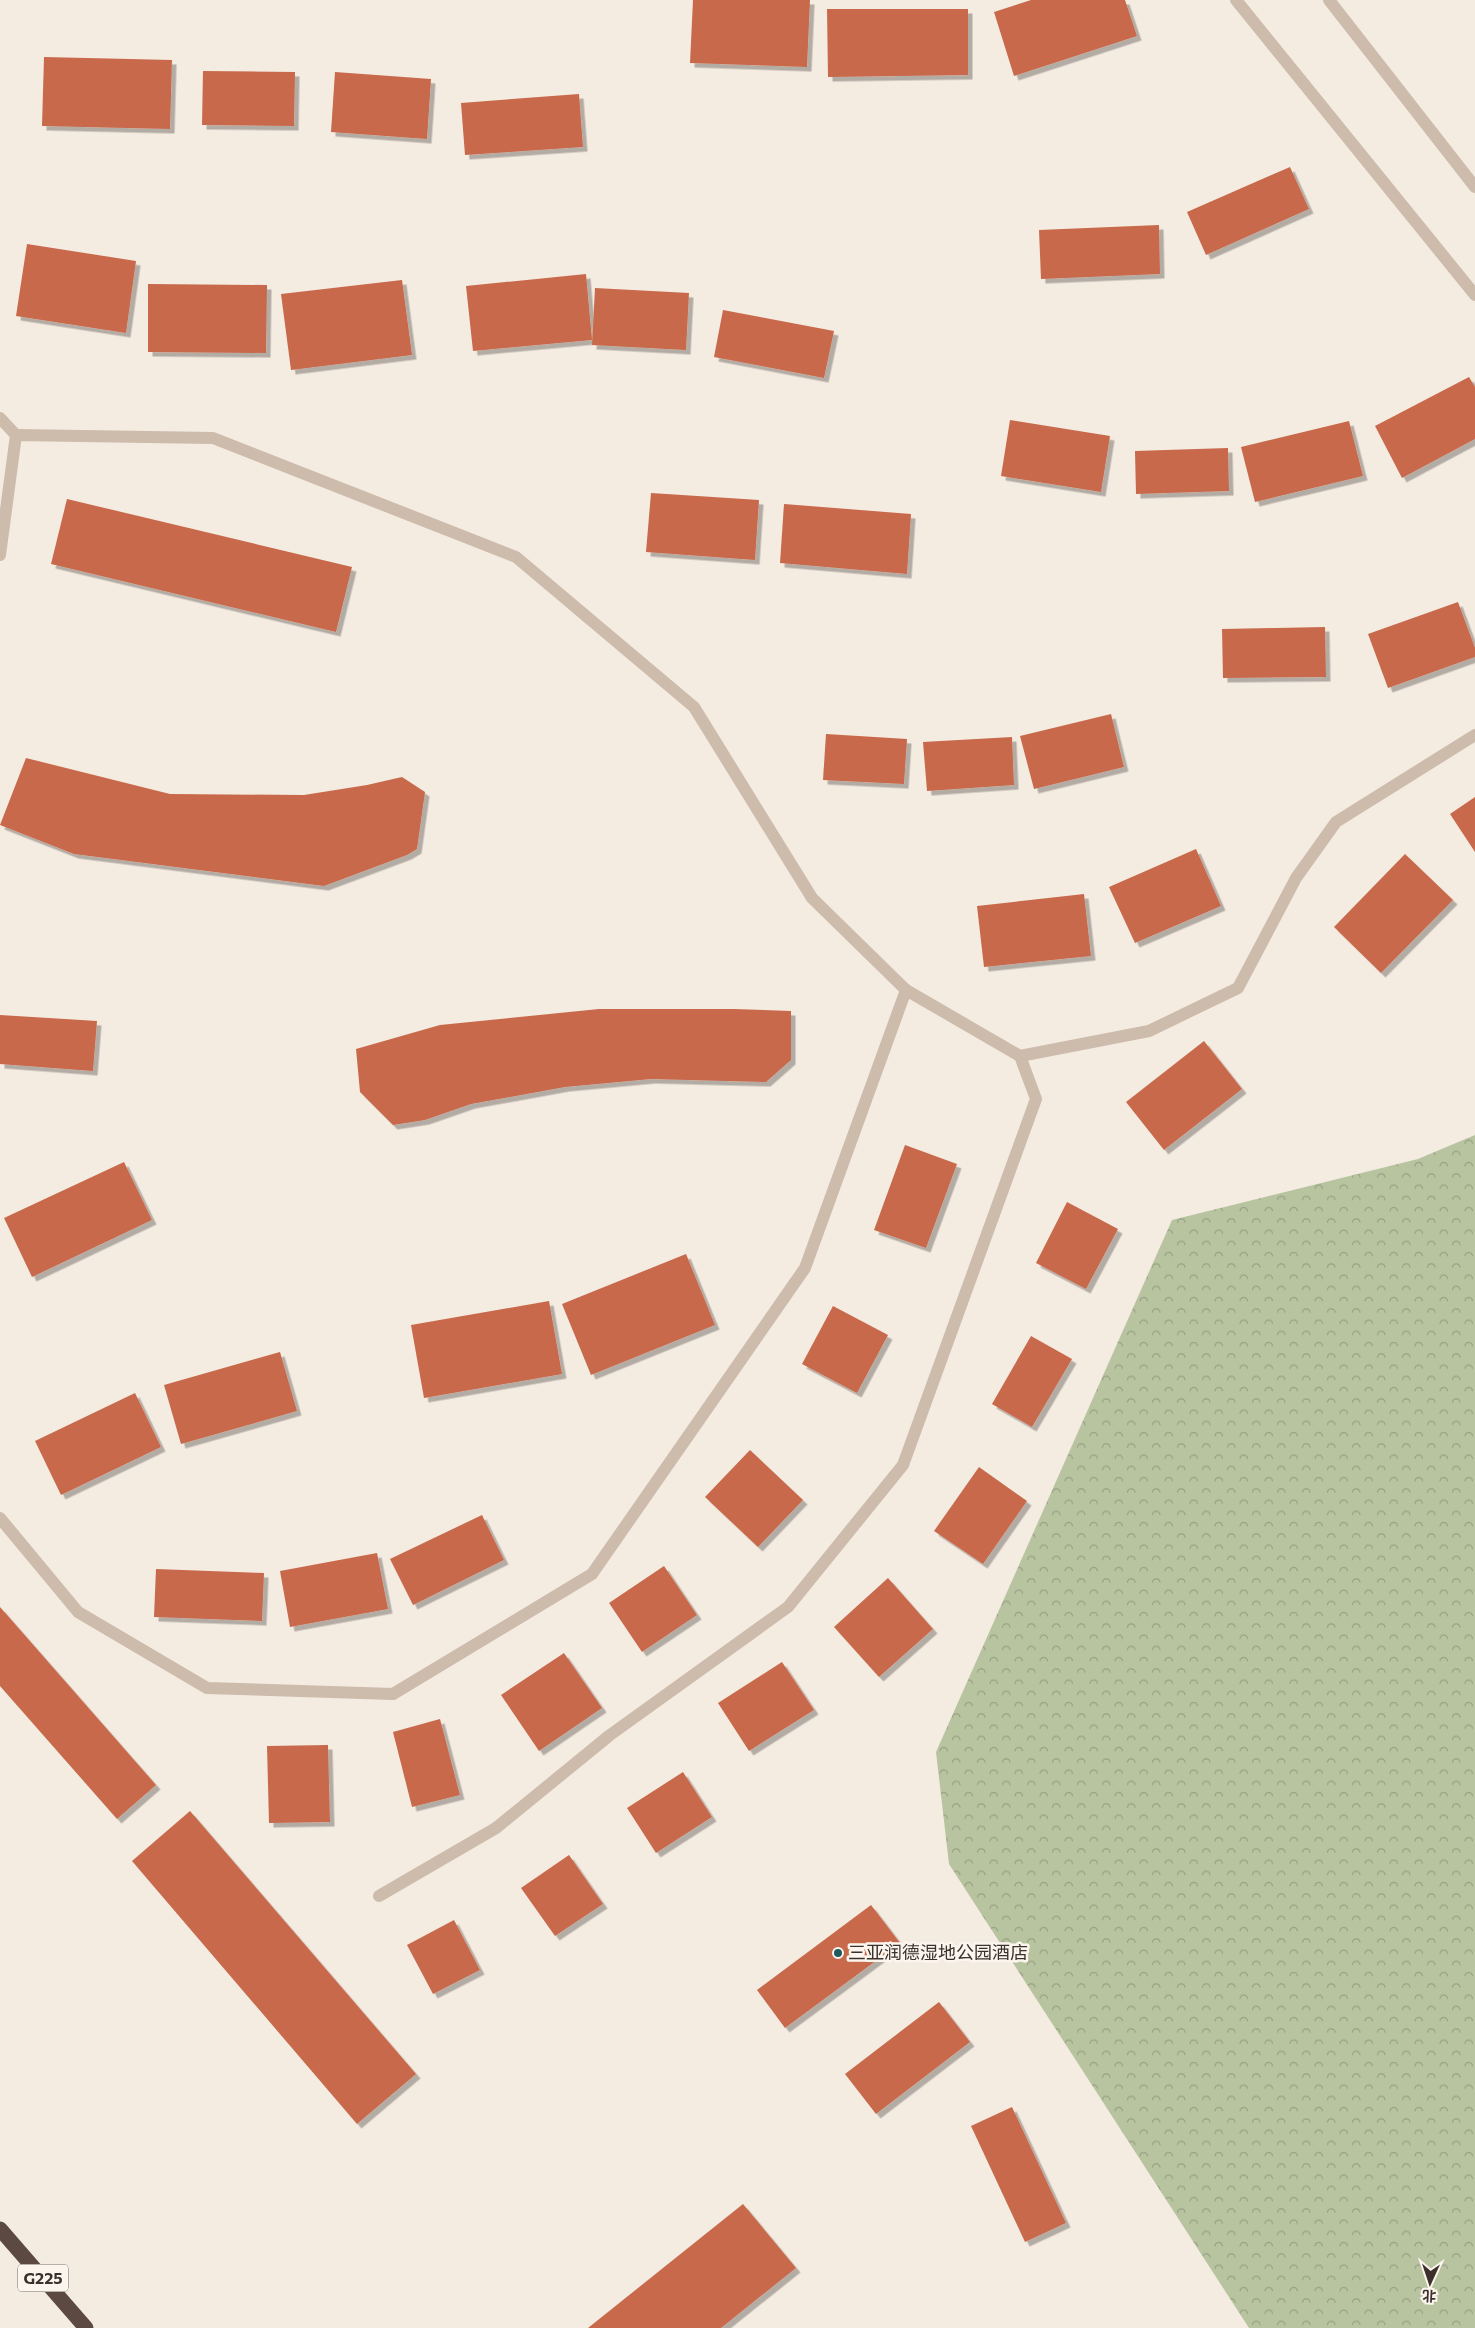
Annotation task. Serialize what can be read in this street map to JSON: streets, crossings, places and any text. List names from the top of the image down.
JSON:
{
  "streets": {
    "highway": ["G225"]
  },
  "places": ["三亚润德湿地公园酒店"],
  "north": "bottom"
}
